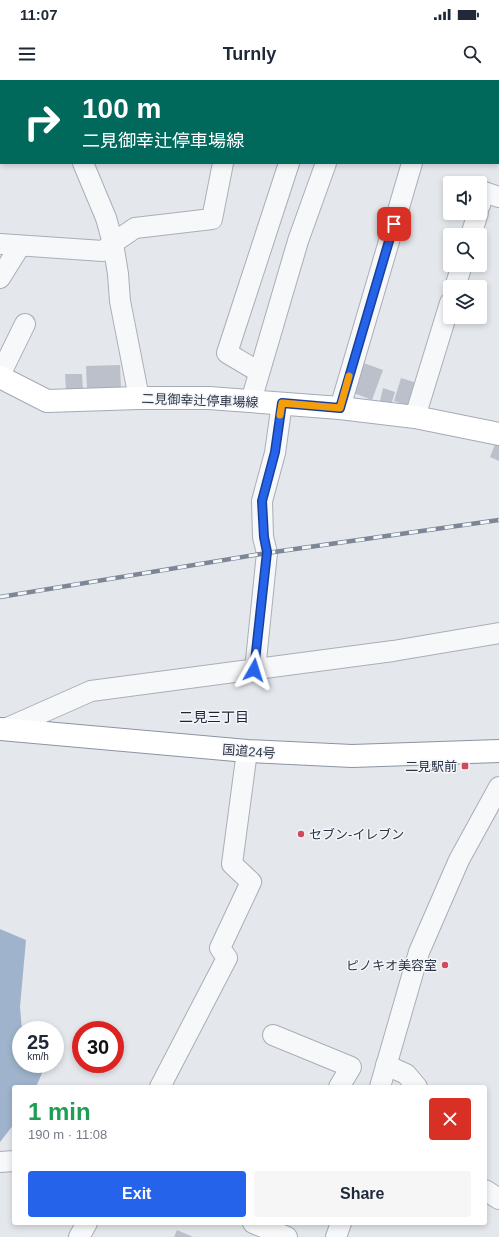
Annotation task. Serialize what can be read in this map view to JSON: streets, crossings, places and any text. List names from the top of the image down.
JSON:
{
  "streets": {
    "main road": ["二見御幸辻停車場線", "国道24号"]
  },
  "districts": ["二見三丁目"],
  "places": {
    "transit": ["二見駅前"],
    "other": ["セブン-イレブン", "ピノキオ美容室"]
  },
  "page": {
    "status": "11:07",
    "header": "Turnly",
    "turn": ["100 m", "二見御幸辻停車場線"],
    "speed": "25 km/h",
    "limit": "30",
    "heading": ["1 min", "190 m · 11:08"],
    "buttons": ["Exit", "Share"]
  }
}
